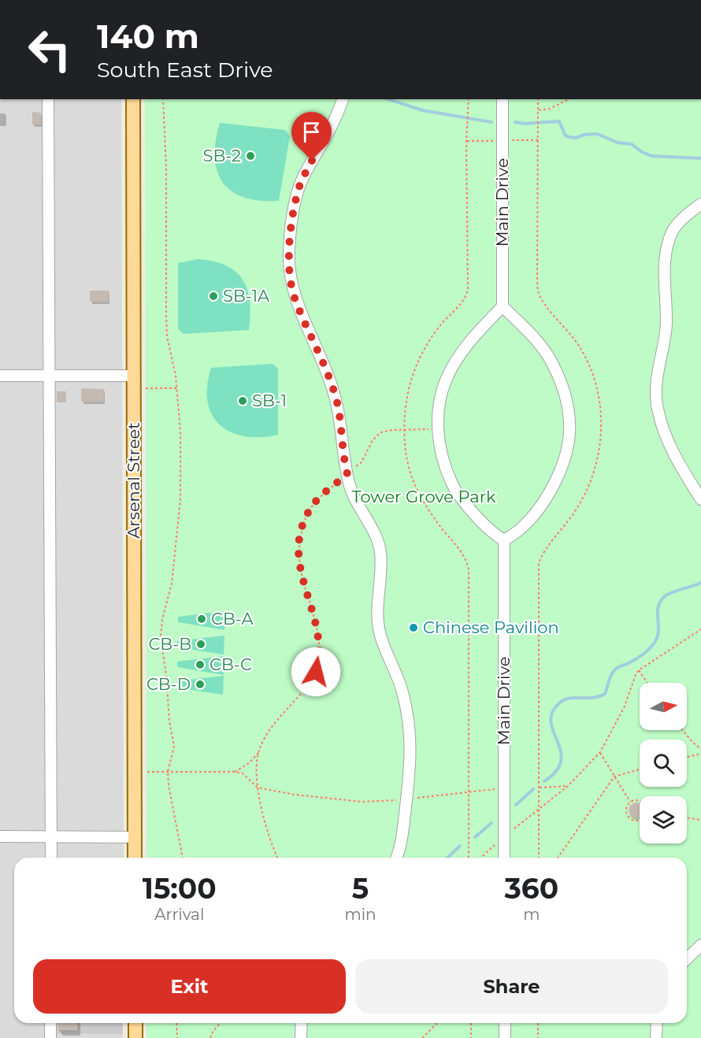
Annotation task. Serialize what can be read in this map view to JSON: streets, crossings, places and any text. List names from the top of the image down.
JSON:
{
  "streets": {
    "main road": ["Arsenal Street"],
    "street": ["Main Drive"]
  },
  "parks": ["Tower Grove Park"],
  "places": [
    "SB-2",
    "SB-1A",
    "SB-1",
    "CB-A",
    "Chinese Pavilion",
    "CB-B",
    "CB-C",
    "CB-D"
  ],
  "north": "right",
  "page": {
    "turn": ["140 m", "South East Drive"],
    "eta": [
      "15:00",
      "Arrival",
      "5",
      "min",
      "360",
      "m"
    ],
    "buttons": ["Exit", "Share"]
  }
}
